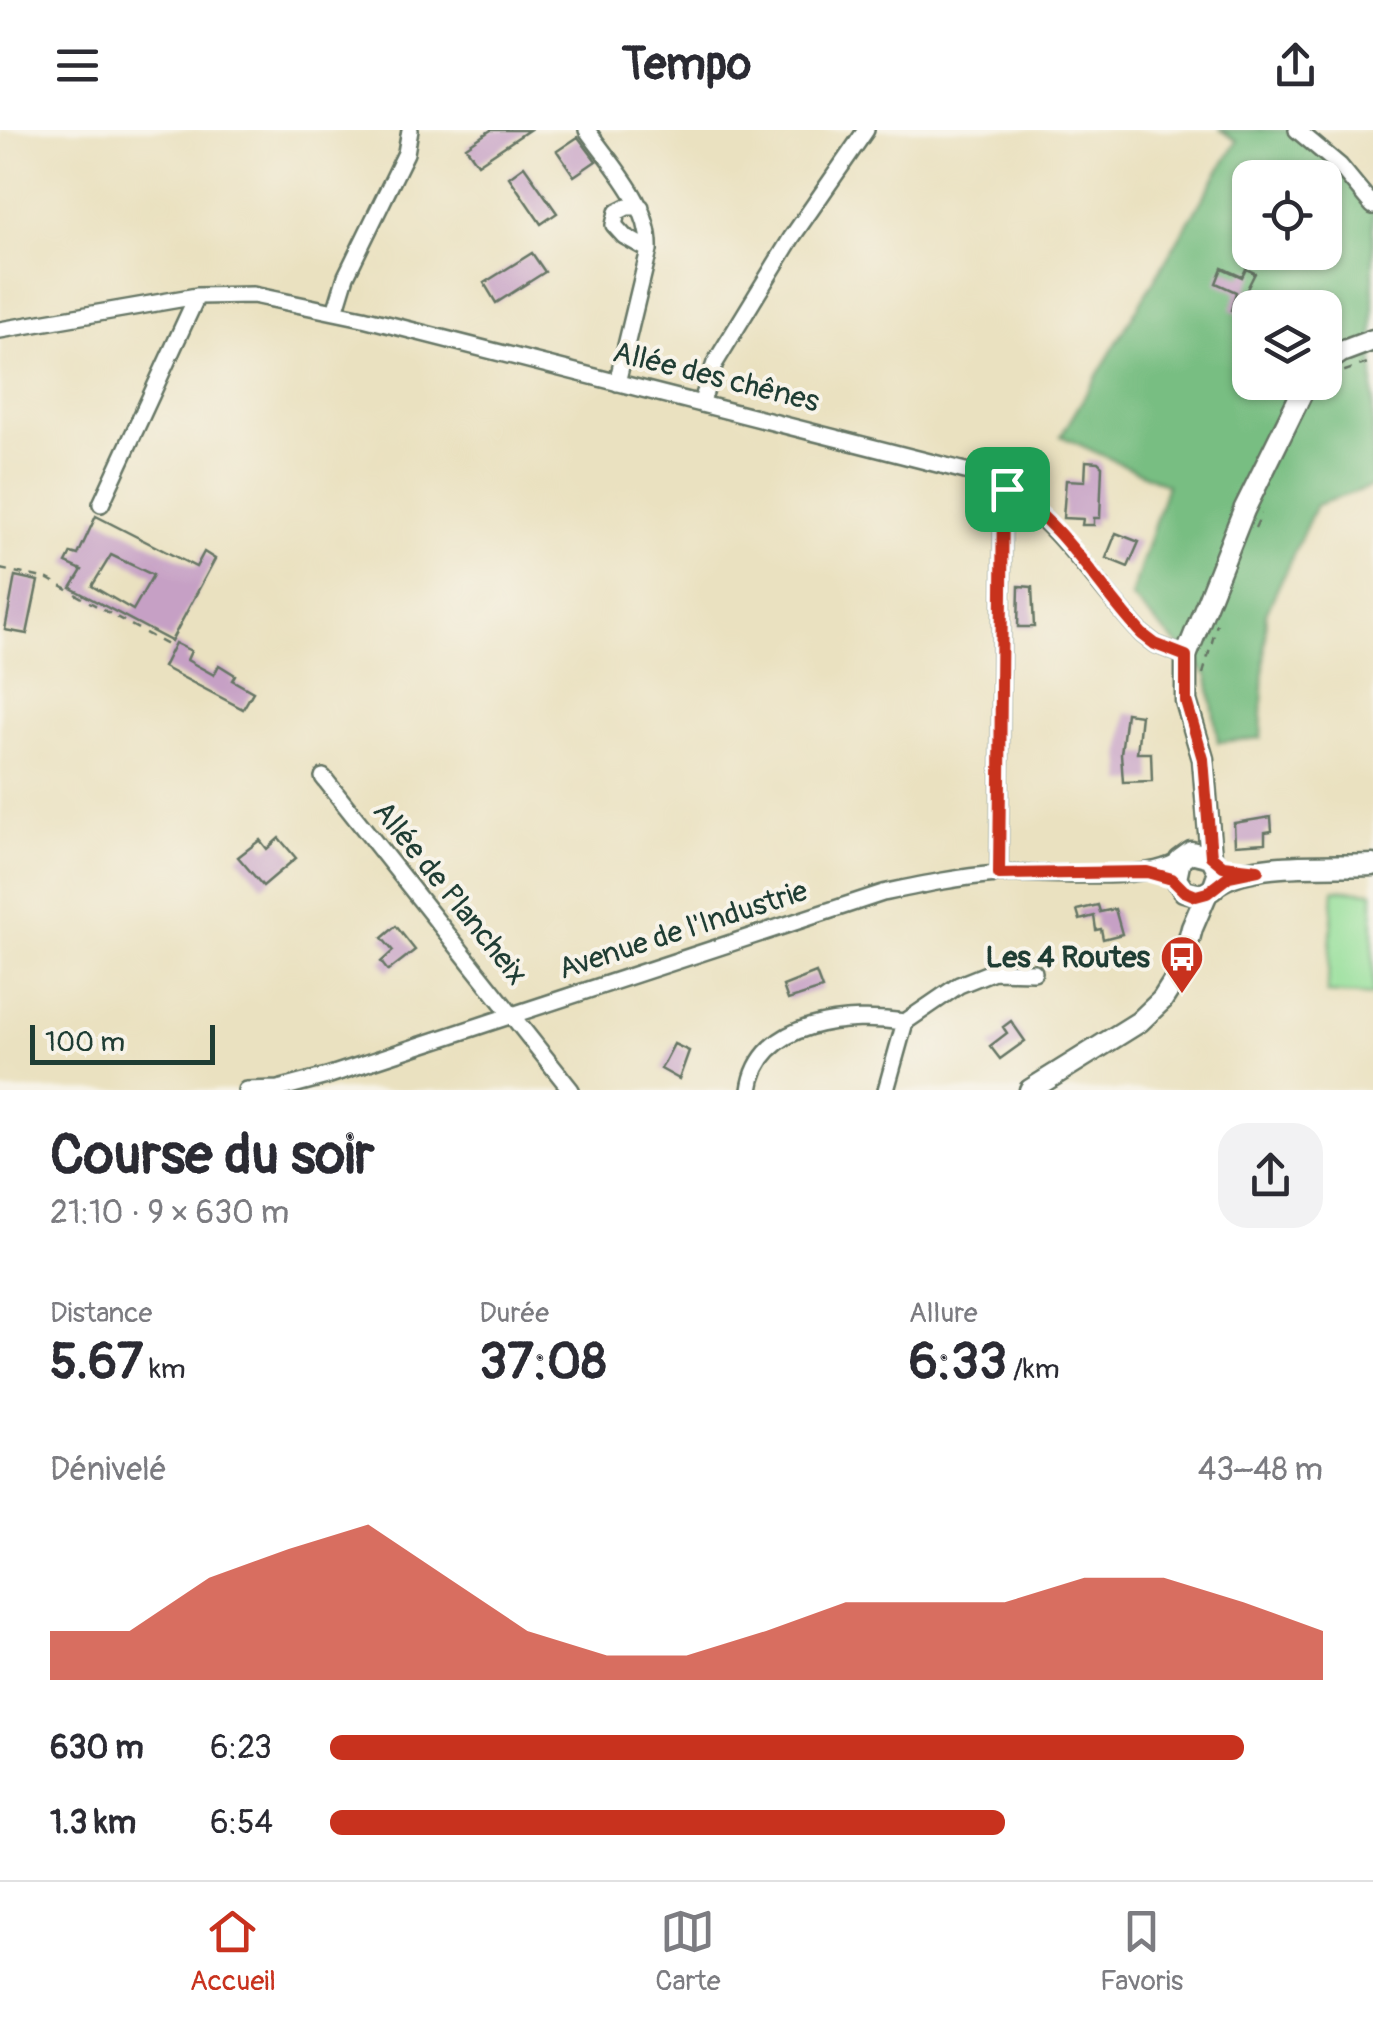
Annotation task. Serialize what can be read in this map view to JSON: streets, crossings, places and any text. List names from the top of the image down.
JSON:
{
  "streets": {
    "street": ["Allée des chênes", "Allée de Plancheix", "Avenue de l'Industrie"]
  },
  "crossings": [
    ["Allée de Plancheix", "Avenue de l'Industrie"]
  ],
  "places": {
    "bus stop": ["Les 4 Routes"]
  },
  "scale_bar": "100 m",
  "page": {
    "header": "Tempo",
    "scale": "100 m",
    "heading": ["Course du soir", "21:10 · 9 × 630 m"],
    "stats": [
      ["Distance", "5.67 km"],
      ["Durée", "37:08"],
      ["Allure", "6:33 /km"]
    ],
    "chart": ["Dénivelé", "43–48 m"],
    "list": [
      {
        "name": "630 m",
        "note": "6:23"
      },
      {
        "name": "1.3 km",
        "note": "6:54"
      }
    ],
    "tabs": ["Accueil", "Carte", "Favoris"]
  }
}
